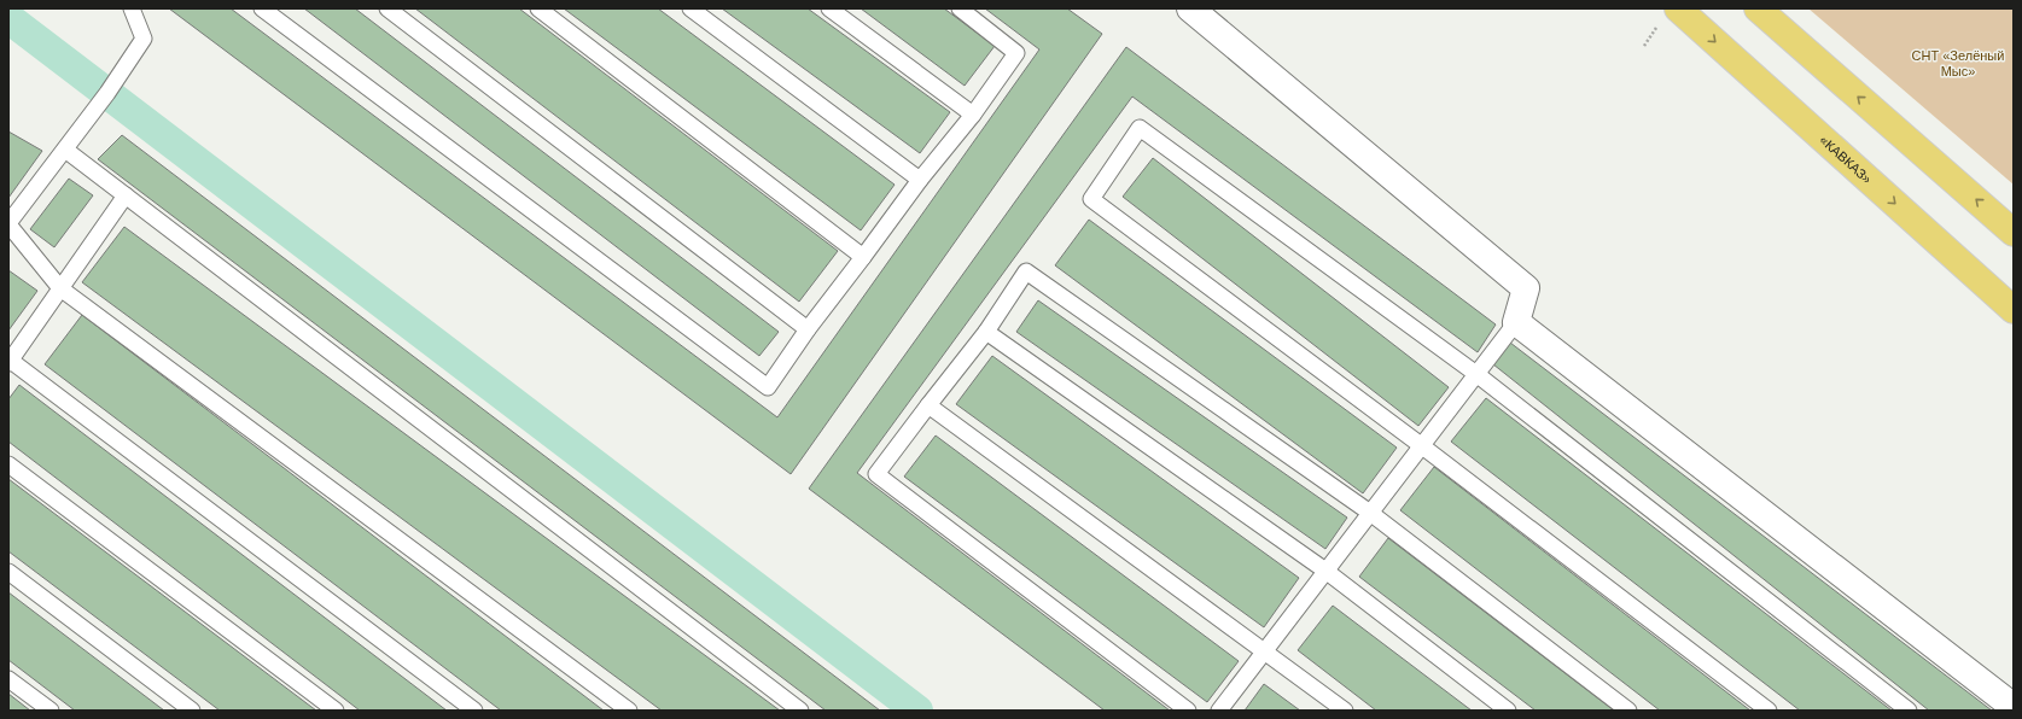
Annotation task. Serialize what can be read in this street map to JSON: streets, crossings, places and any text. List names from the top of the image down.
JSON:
{
  "streets": {
    "highway": ["«КАВКАЗ»"]
  },
  "parks": ["СНТ «Зелёный Мыс»"]
}
